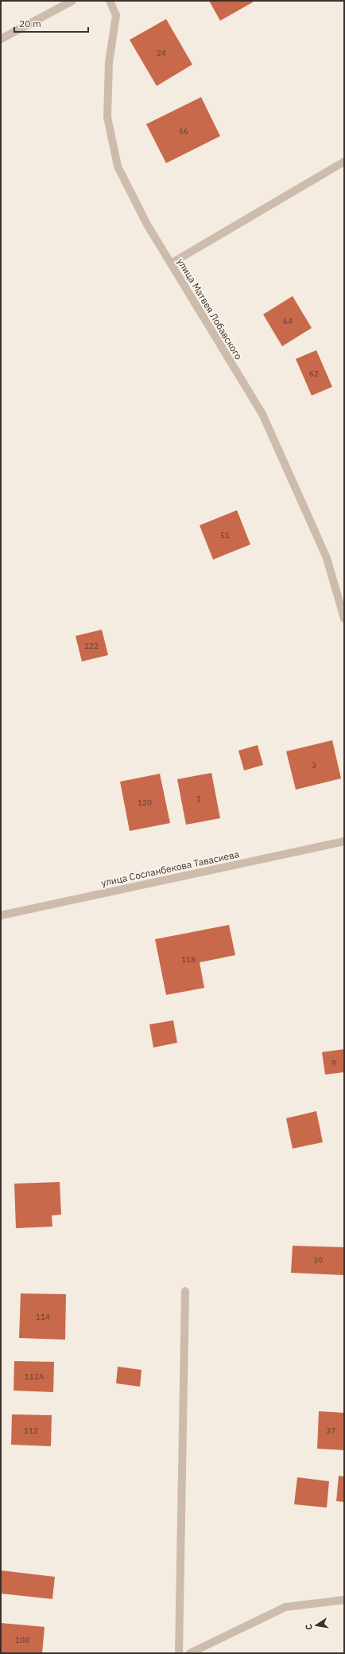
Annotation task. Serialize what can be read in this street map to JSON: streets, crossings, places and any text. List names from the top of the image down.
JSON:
{
  "streets": {
    "street": ["улица Матвея Лобавского", "улица Сосланбекова Тавасиева"]
  },
  "house_numbers": [
    "24",
    "66",
    "64",
    "62",
    "51",
    "122",
    "3",
    "1",
    "120",
    "118",
    "9",
    "39",
    "114",
    "112А",
    "112",
    "37",
    "108"
  ],
  "scale_bar": "20 m",
  "north": "left"
}
